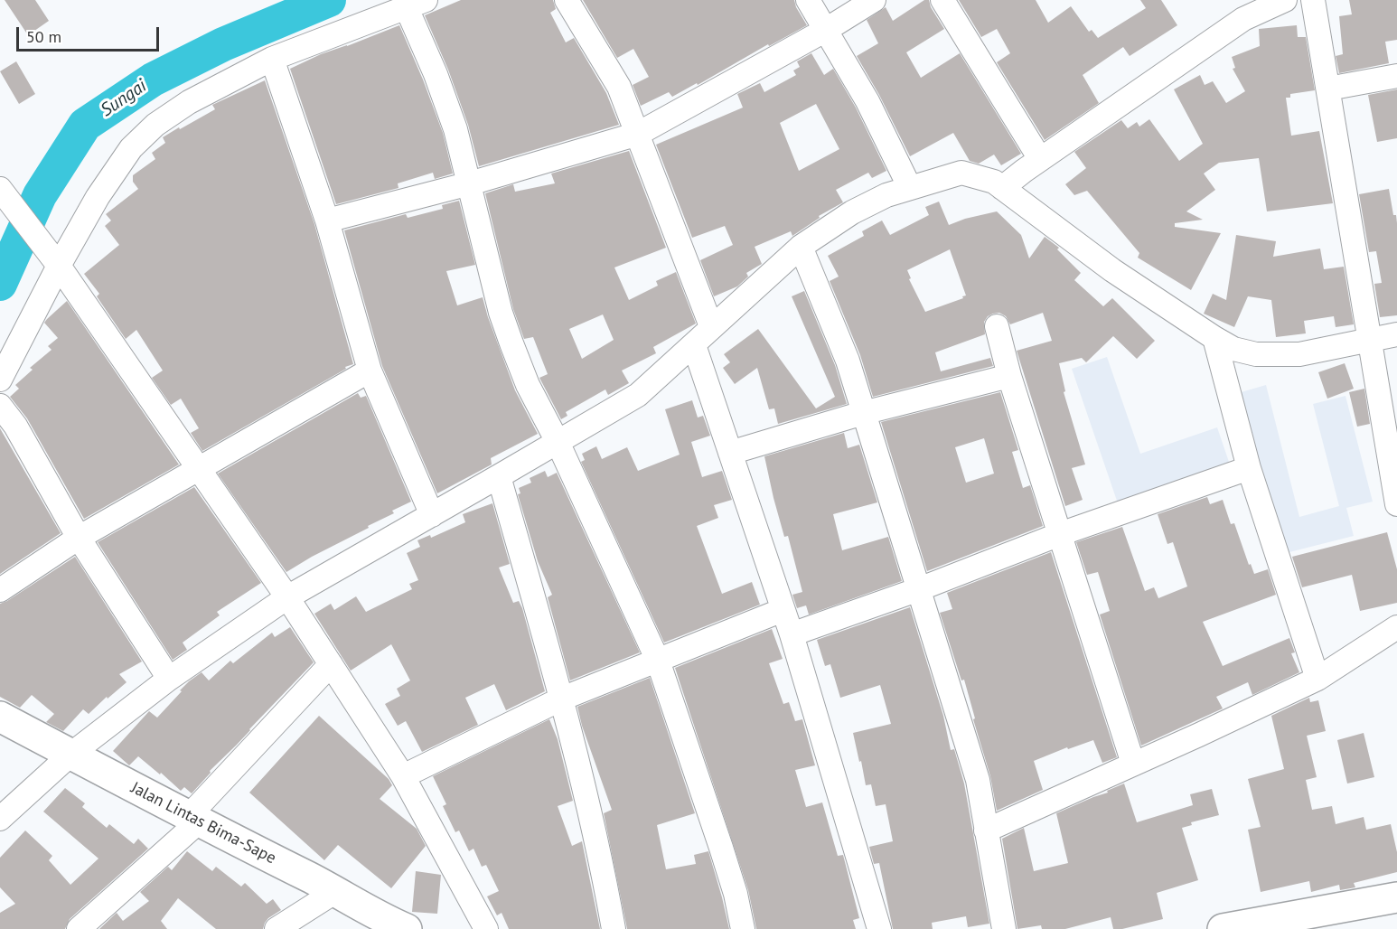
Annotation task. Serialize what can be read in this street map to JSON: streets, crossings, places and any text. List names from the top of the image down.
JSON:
{
  "streets": {
    "highway": ["Jalan Lintas Bima-Sape"]
  },
  "water": ["Sungai"],
  "scale_bar": "50 m"
}
